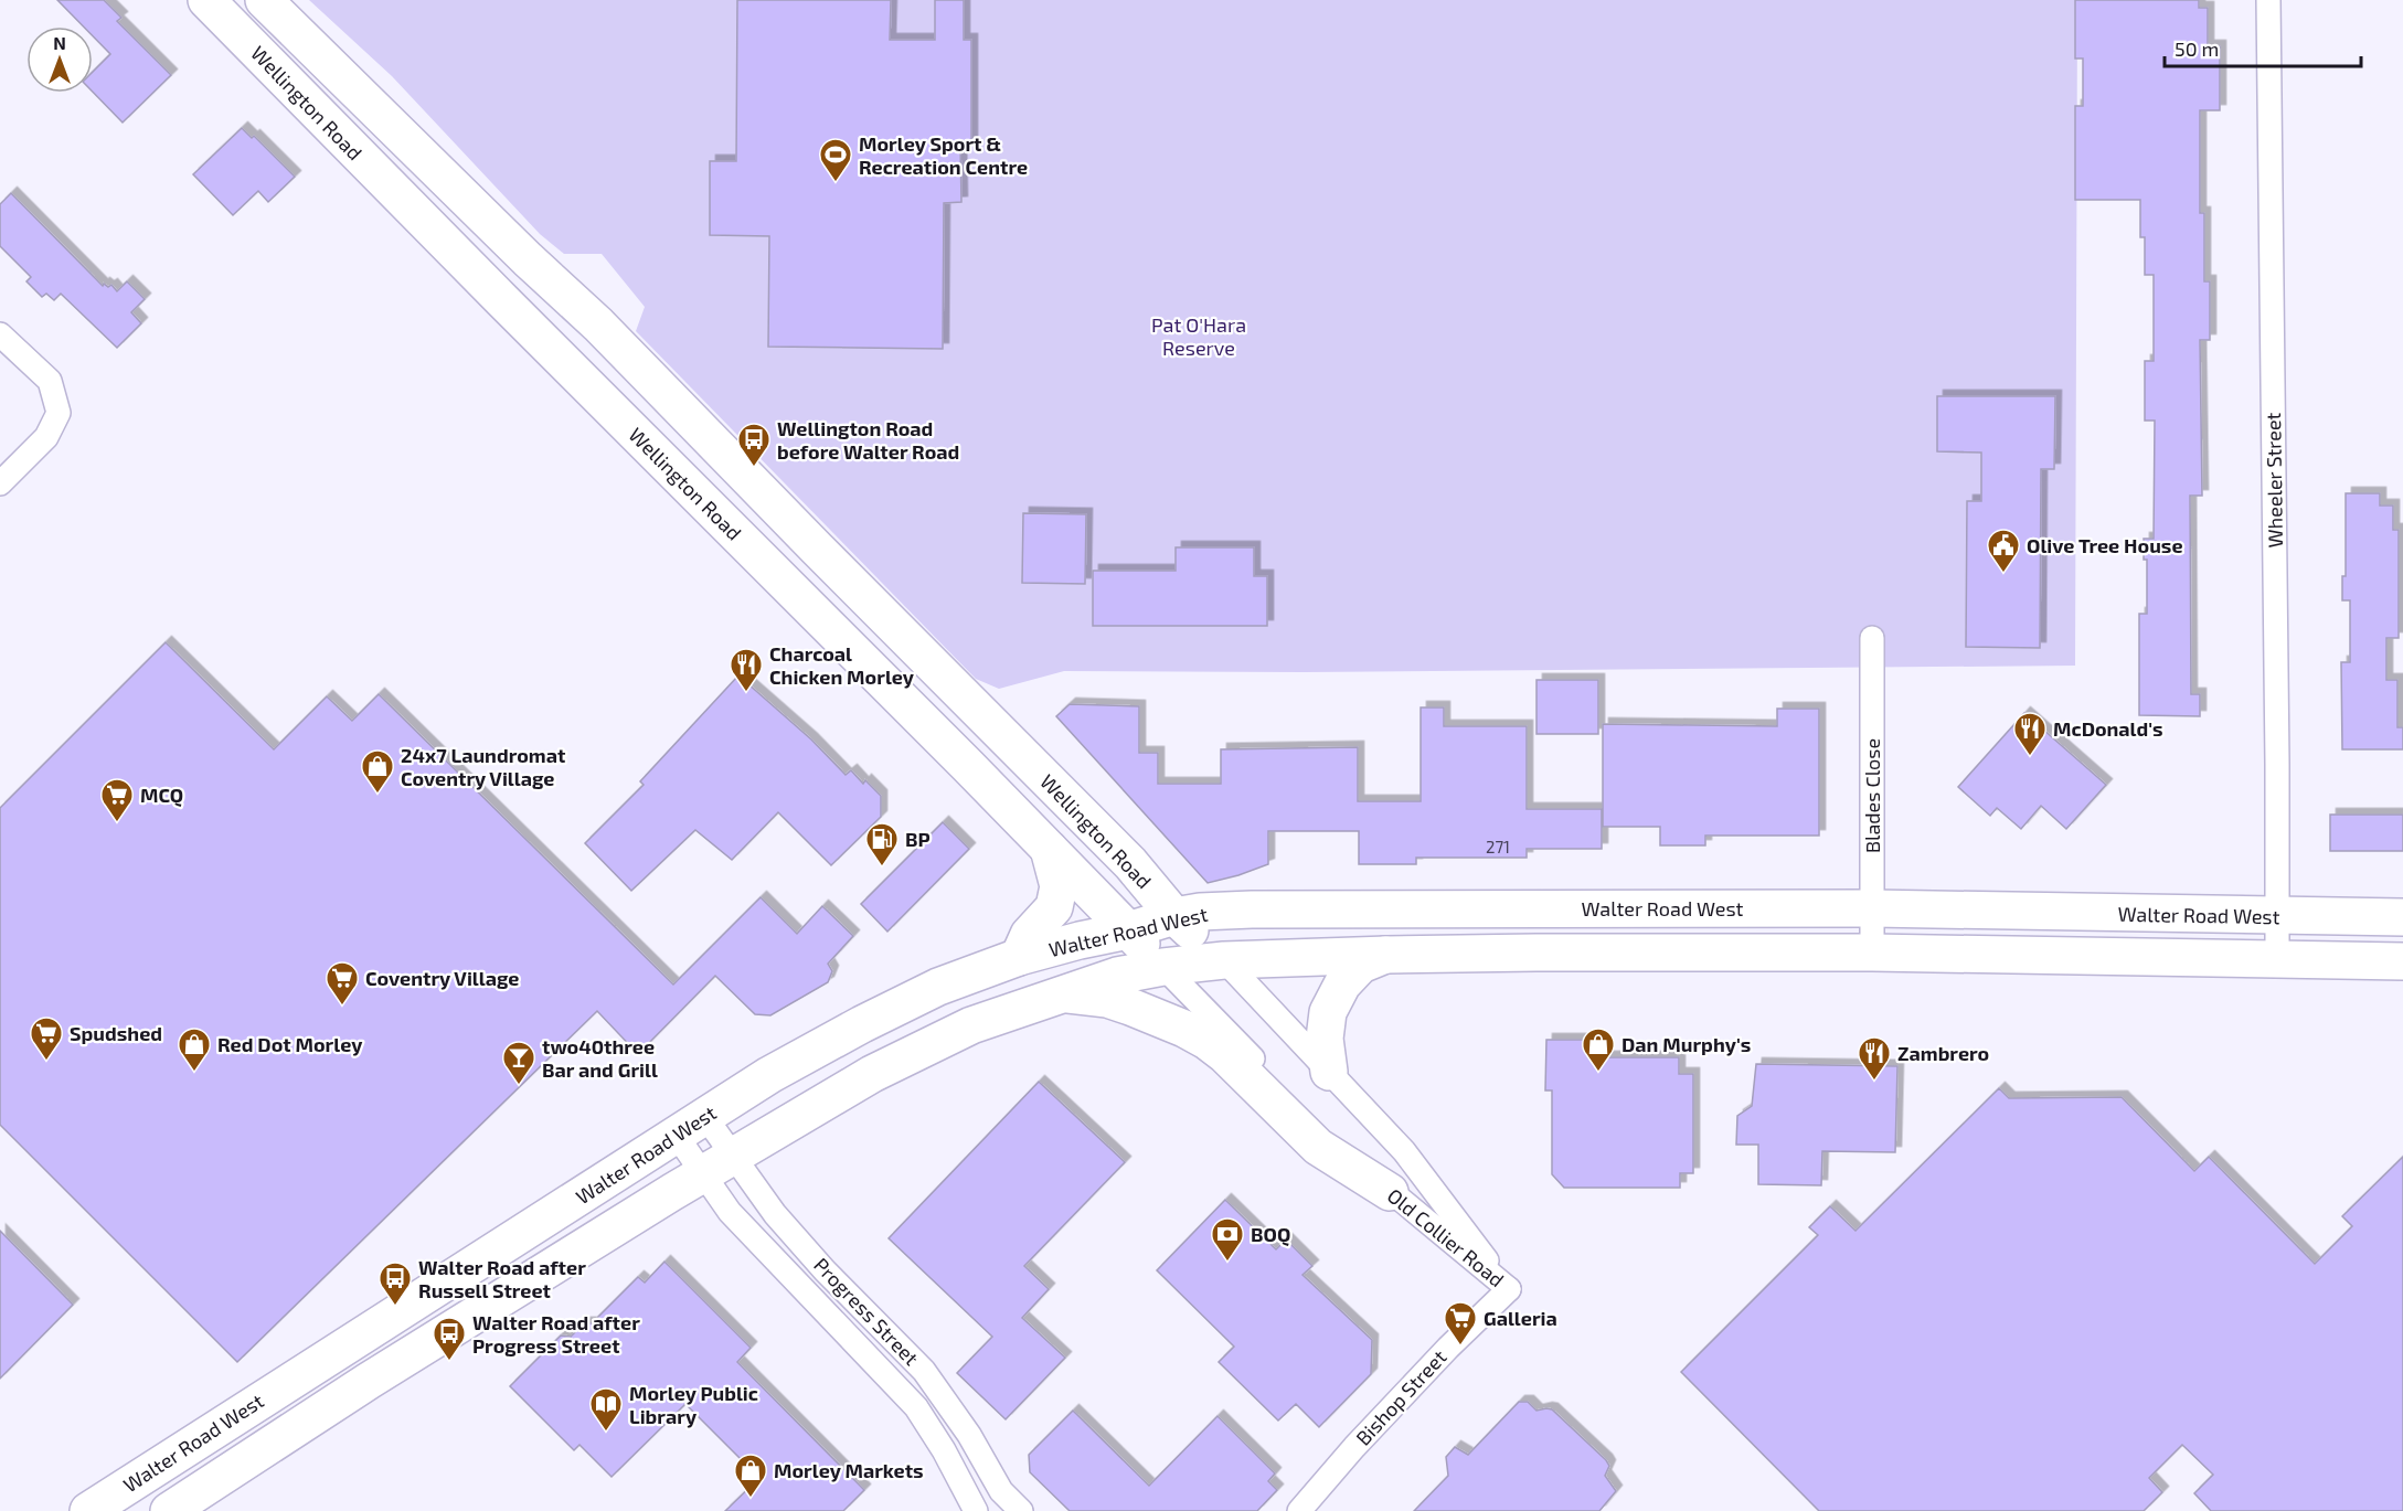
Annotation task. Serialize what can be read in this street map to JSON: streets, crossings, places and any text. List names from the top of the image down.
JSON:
{
  "streets": {
    "main road": ["Wellington Road", "Walter Road West"],
    "street": [
      "Wheeler Street",
      "Blades Close",
      "Old Collier Road",
      "Progress Street",
      "Bishop Street"
    ]
  },
  "crossings": [
    ["Wellington Road", "Walter Road West"],
    ["Wellington Road", "Old Collier Road"],
    ["Wheeler Street", "Walter Road West"],
    ["Blades Close", "Walter Road West"],
    ["Walter Road West", "Old Collier Road"],
    ["Walter Road West", "Progress Street"],
    ["Old Collier Road", "Bishop Street"]
  ],
  "parks": ["Pat O'Hara Reserve"],
  "places": {
    "sports": ["Morley Sport & Recreation Centre"],
    "bus stop": ["Wellington Road before Walter Road", "Walter Road after Russell Street", "Walter Road after Progress Street"],
    "public building": ["Olive Tree House"],
    "restaurant": ["Charcoal Chicken Morley", "McDonald's", "Zambrero"],
    "shop": [
      "24x7 Laundromat Coventry Village",
      "Red Dot Morley",
      "Dan Murphy's",
      "Morley Markets"
    ],
    "supermarket": [
      "MCQ",
      "Coventry Village",
      "Spudshed",
      "Galleria"
    ],
    "fuel station": ["BP"],
    "bar": ["two40three Bar and Grill"],
    "bank": ["BOQ"],
    "library": ["Morley Public Library"]
  },
  "house_numbers": ["271"],
  "scale_bar": "50 m",
  "north": "top"
}
